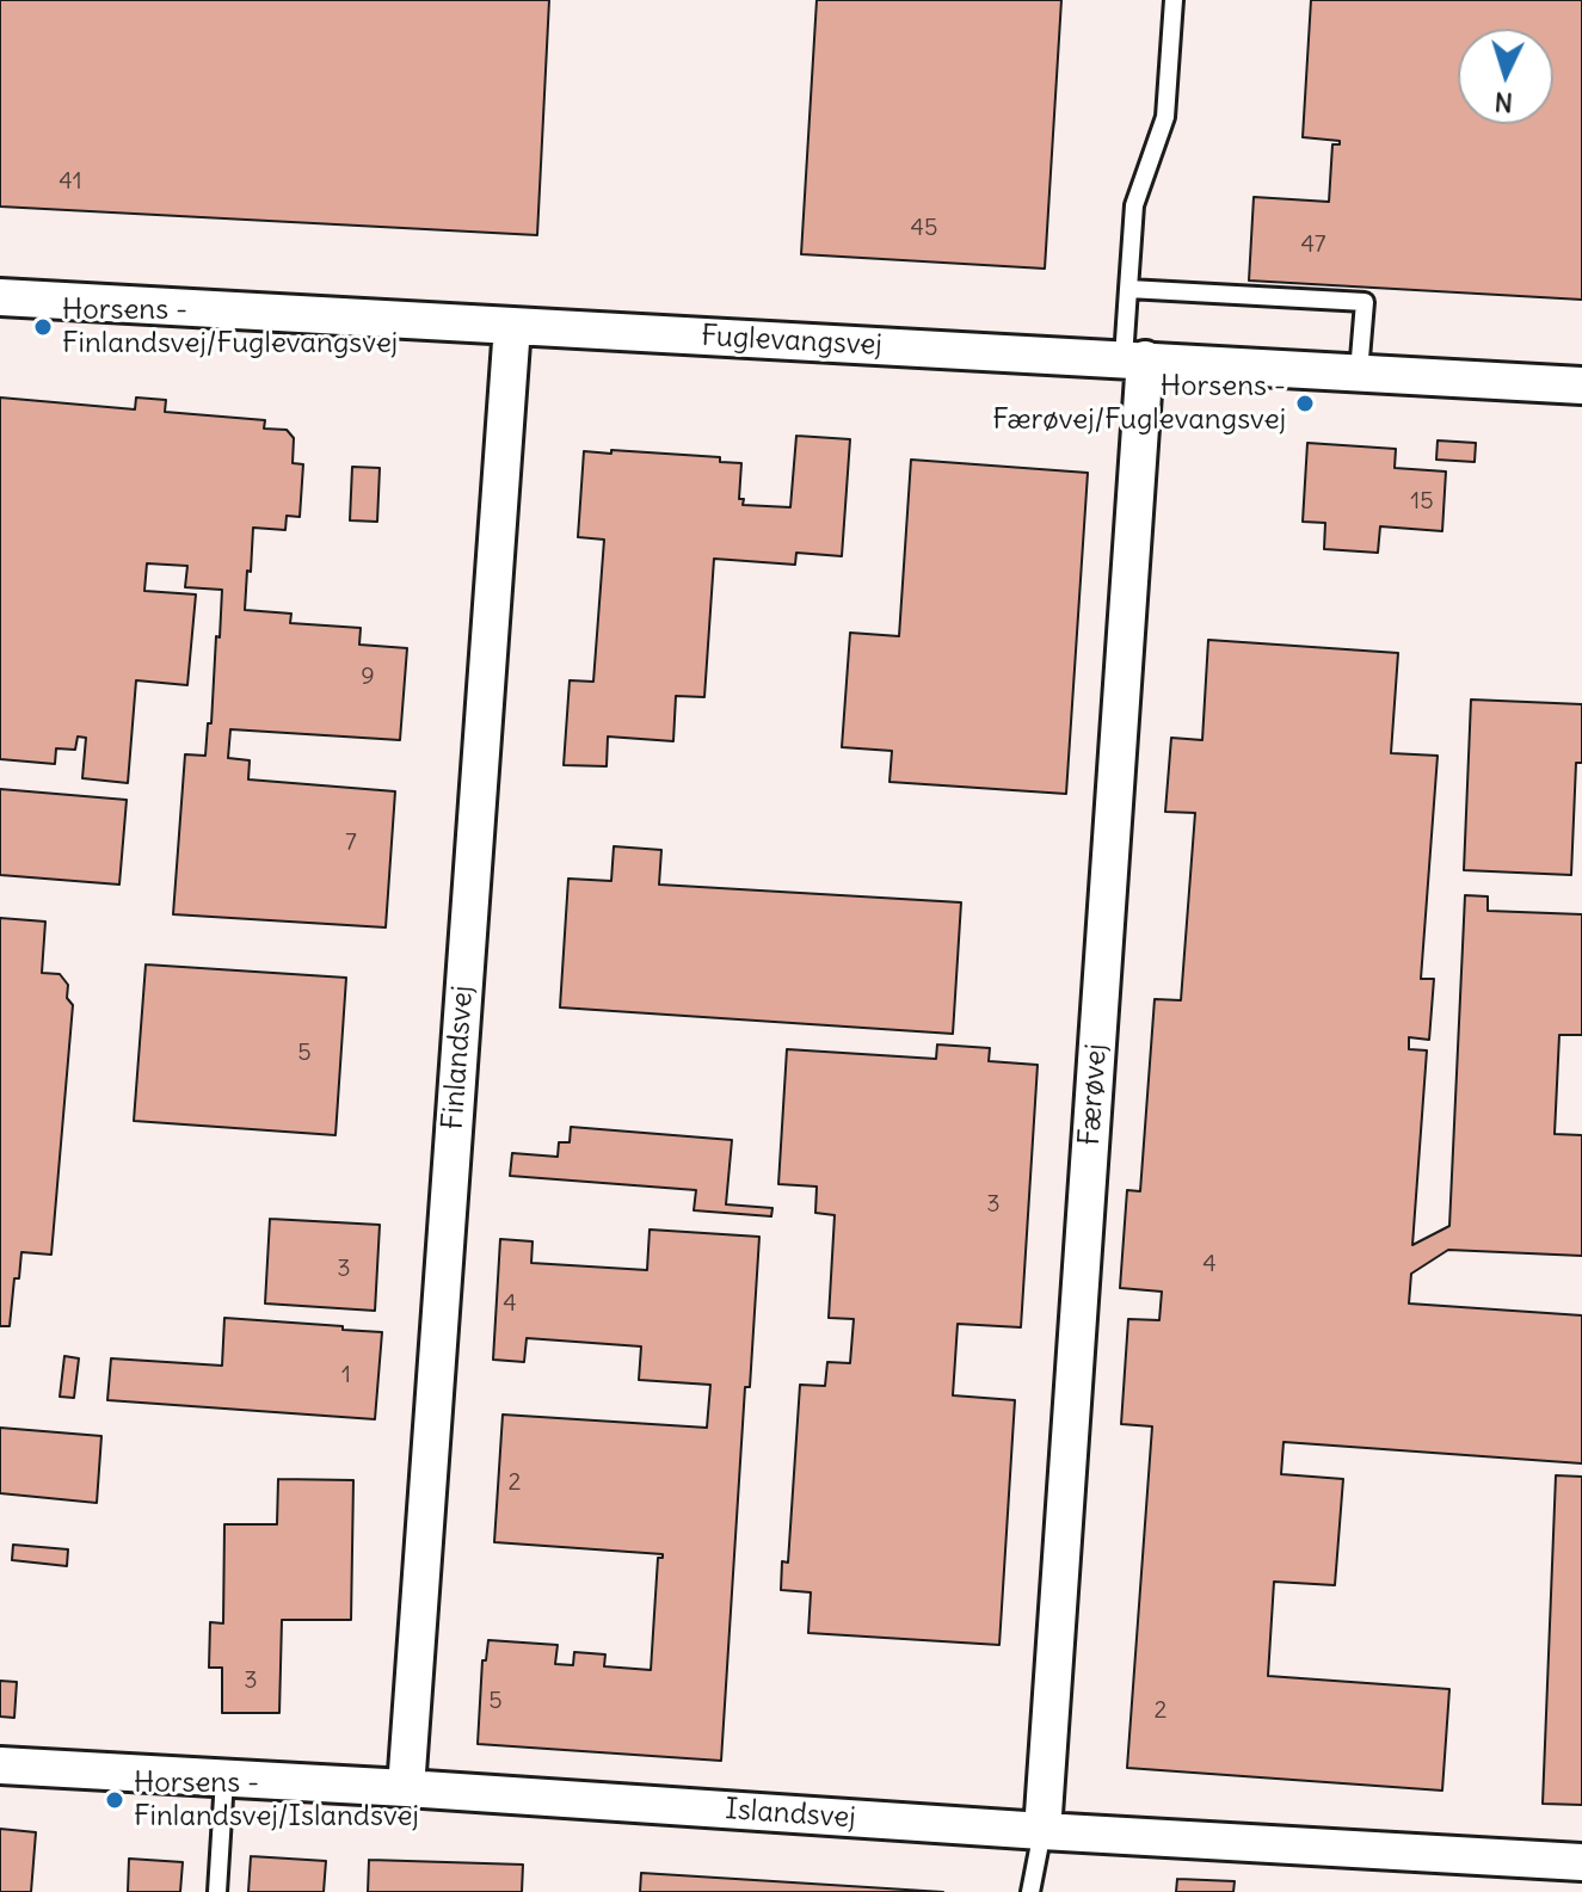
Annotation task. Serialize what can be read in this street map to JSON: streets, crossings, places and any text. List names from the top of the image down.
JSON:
{
  "streets": {
    "street": [
      "Fuglevangsvej",
      "Finlandsvej",
      "Færøvej",
      "Islandsvej"
    ]
  },
  "crossings": [
    ["Fuglevangsvej", "Finlandsvej"],
    ["Fuglevangsvej", "Færøvej"],
    ["Finlandsvej", "Islandsvej"],
    ["Færøvej", "Islandsvej"]
  ],
  "places": ["Horsens - Finlandsvej/Fuglevangsvej", "Horsens - Færøvej/Fuglevangsvej", "Horsens - Finlandsvej/Islandsvej"],
  "house_numbers": [
    "41",
    "45",
    "47",
    "15",
    "9",
    "7",
    "5",
    "3",
    "4",
    "3",
    "4",
    "1",
    "2",
    "3",
    "5",
    "2"
  ],
  "north": "bottom"
}
